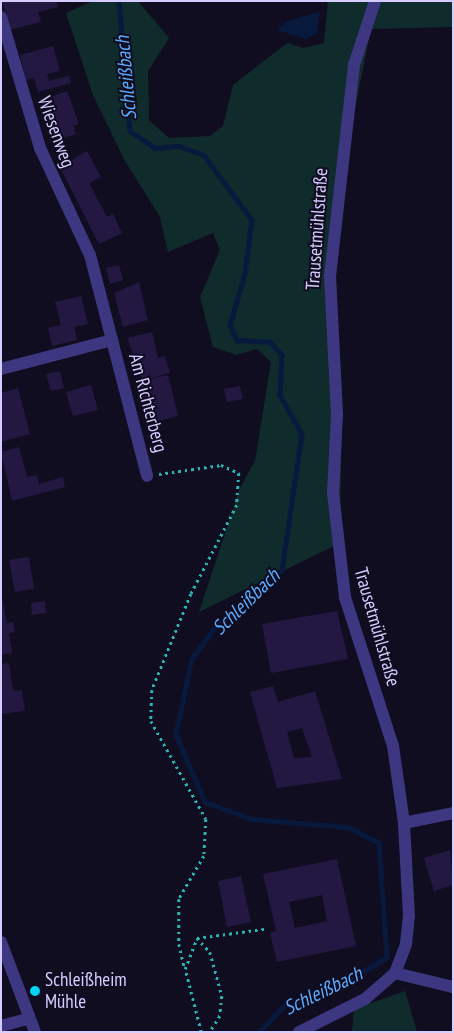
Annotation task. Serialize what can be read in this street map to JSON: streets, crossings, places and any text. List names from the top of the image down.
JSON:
{
  "streets": {
    "street": ["Wiesenweg", "Trausetmühlstraße", "Am Richterberg"]
  },
  "crossings": [
    ["Wiesenweg", "Am Richterberg"]
  ],
  "water": ["Schleißbach"],
  "places": ["Schleißheim Mühle"]
}
